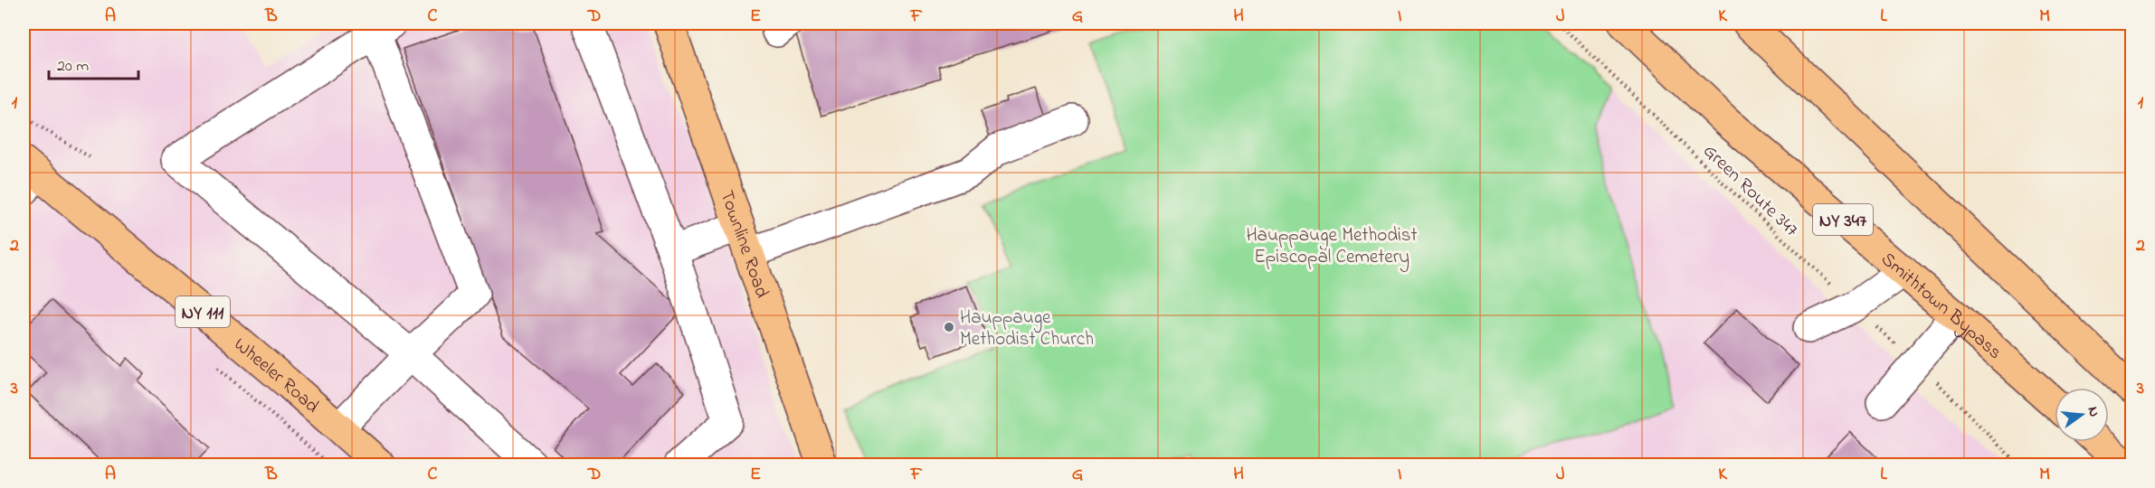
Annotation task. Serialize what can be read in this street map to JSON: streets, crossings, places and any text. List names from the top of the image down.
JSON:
{
  "streets": {
    "main road": [
      "NY 347",
      "Townline Road",
      "Smithtown Bypass",
      "NY 111",
      "Wheeler Road"
    ],
    "path": ["Green Route 347"]
  },
  "parks": ["Hauppauge Methodist Episcopal Cemetery"],
  "places": ["Hauppauge Methodist Church"],
  "scale_bar": "20 m",
  "north": "right",
  "grid": {
    "columns": [
      "A",
      "B",
      "C",
      "D",
      "E",
      "F",
      "G",
      "H",
      "I",
      "J",
      "K",
      "L",
      "M"
    ],
    "rows": ["1", "2", "3"]
  }
}
